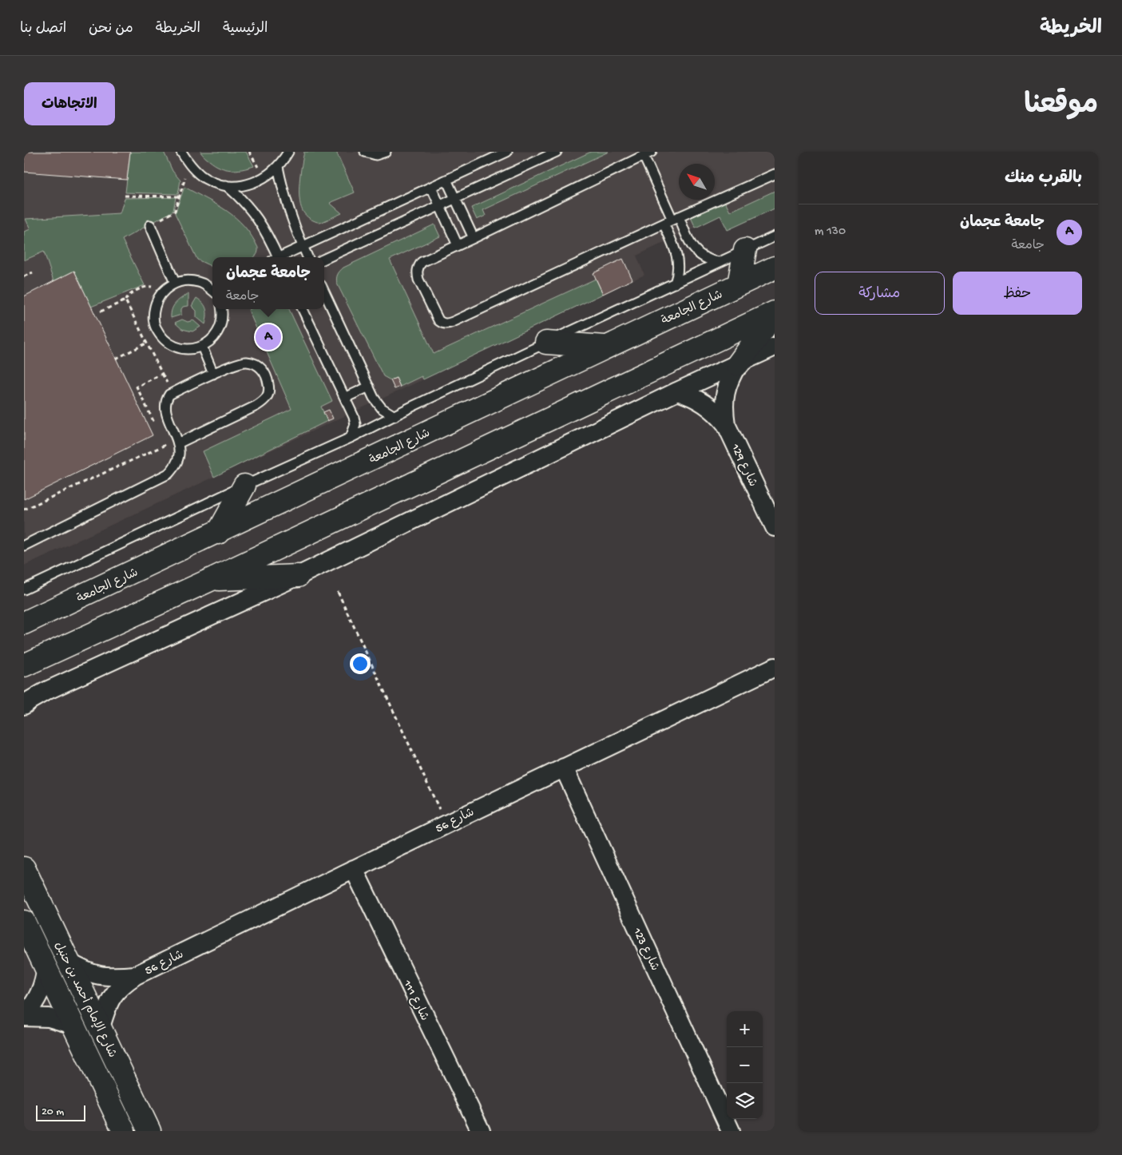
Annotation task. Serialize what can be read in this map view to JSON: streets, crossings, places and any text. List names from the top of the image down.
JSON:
{
  "streets": {
    "main road": ["شارع الجامعة", "شارع الإمام أحمد بن حنبل"],
    "street": [
      "شارع 129",
      "شارع 56",
      "شارع 123",
      "شارع 111"
    ]
  },
  "crossings": [
    ["شارع 56", "شارع 123"],
    ["شارع 56", "شارع الإمام أحمد بن حنبل"],
    ["شارع 56", "شارع 111"]
  ],
  "scale_bar": "20 m",
  "north": "top left",
  "page": {
    "header": "الخريطة",
    "nav": [
      "الرئيسية",
      "الخريطة",
      "من نحن",
      "اتصل بنا"
    ],
    "title": "موقعنا",
    "buttons": [
      "الاتجاهات",
      ["حفظ", "مشاركة"]
    ],
    "heading": "بالقرب منك",
    "list": [
      {
        "mark": "A",
        "name": "جامعة عجمان",
        "note": "جامعة",
        "value": "130 m"
      }
    ],
    "popup": ["جامعة عجمان", "جامعة"],
    "pins": "A",
    "map_buttons": ["+", "−"],
    "scale": "20 m"
  }
}
